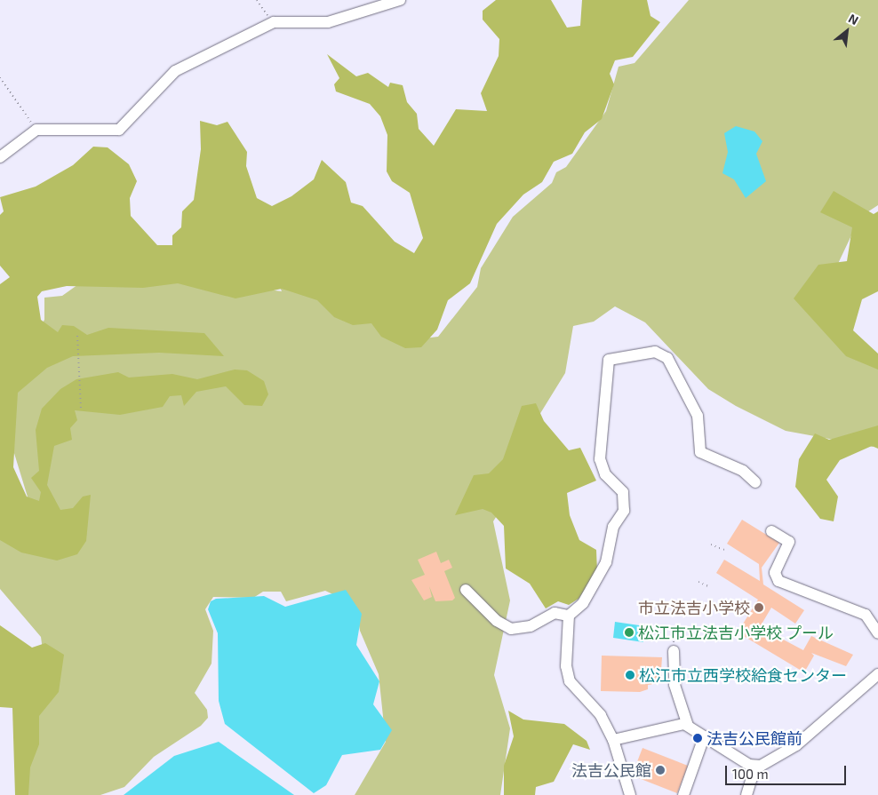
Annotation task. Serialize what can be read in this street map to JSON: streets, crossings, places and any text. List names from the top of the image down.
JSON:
{
  "places": [
    "市立法吉小学校",
    "松江市立法吉小学校 プール",
    "松江市立西学校給食センター",
    "法吉公民館前",
    "法吉公民館"
  ],
  "scale_bar": "100 m",
  "north": "top right"
}
